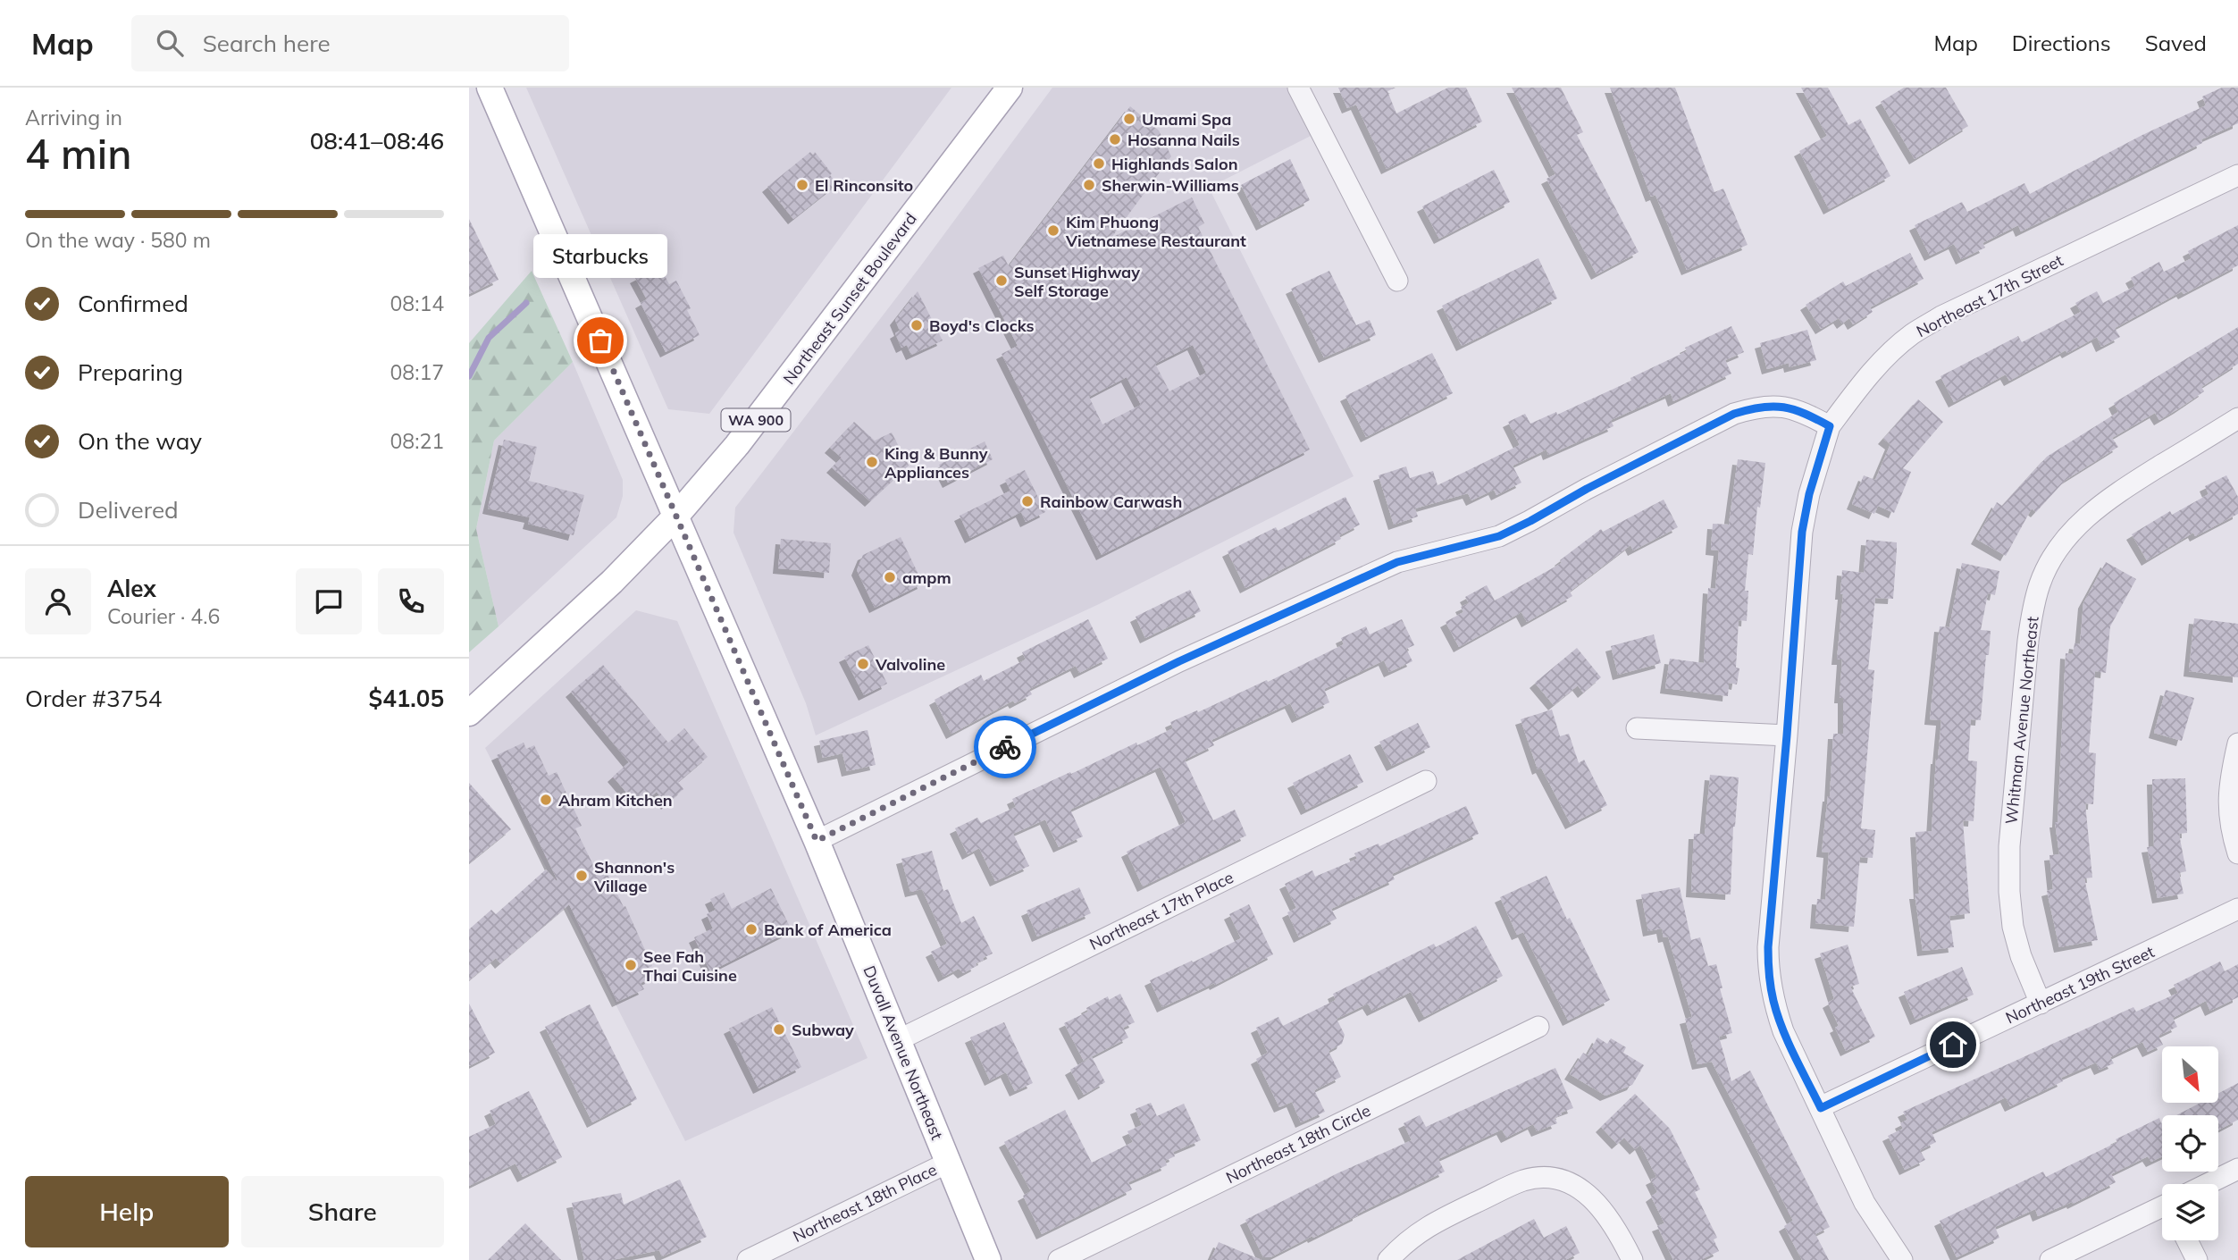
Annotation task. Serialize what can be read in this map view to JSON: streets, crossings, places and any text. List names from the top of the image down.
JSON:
{
  "streets": {
    "main road": ["Northeast Sunset Boulevard", "WA 900", "Duvall Avenue Northeast"],
    "street": [
      "Northeast 17th Street",
      "Whitman Avenue Northeast",
      "Northeast 17th Place",
      "Northeast 19th Street",
      "Northeast 18th Circle",
      "Northeast 18th Place"
    ]
  },
  "crossings": [
    ["Northeast Sunset Boulevard", "Duvall Avenue Northeast"],
    ["Whitman Avenue Northeast", "Northeast 19th Street"],
    ["Northeast 17th Place", "Duvall Avenue Northeast"],
    ["Duvall Avenue Northeast", "Northeast 18th Place"]
  ],
  "places": [
    "Umami Spa",
    "Hosanna Nails",
    "Highlands Salon",
    "El Rinconsito",
    "Sherwin-Williams",
    "Kim Phuong Vietnamese Restaurant",
    "Sunset Highway Self Storage",
    "Boyd's Clocks",
    "Starbucks",
    "King & Bunny Appliances",
    "Rainbow Carwash",
    "ampm",
    "Valvoline",
    "Ahram Kitchen",
    "Shannon's Village",
    "Bank of America",
    "See Fah Thai Cuisine",
    "Subway"
  ],
  "north": "bottom right",
  "page": {
    "header": "Map",
    "search": "Search here",
    "nav": ["Map", "Directions", "Saved"],
    "heading": ["4 min", "Arriving in", "08:41–08:46"],
    "panel": [
      "Alex",
      "Courier · 4.6",
      "Order #3754",
      "$41.05"
    ],
    "bar": "On the way · 580 m",
    "bubble": "Starbucks",
    "list": [
      ["Confirmed", "08:14"],
      ["Preparing", "08:17"],
      ["On the way", "08:21"],
      "Delivered"
    ],
    "buttons": ["Help", "Share"]
  }
}
